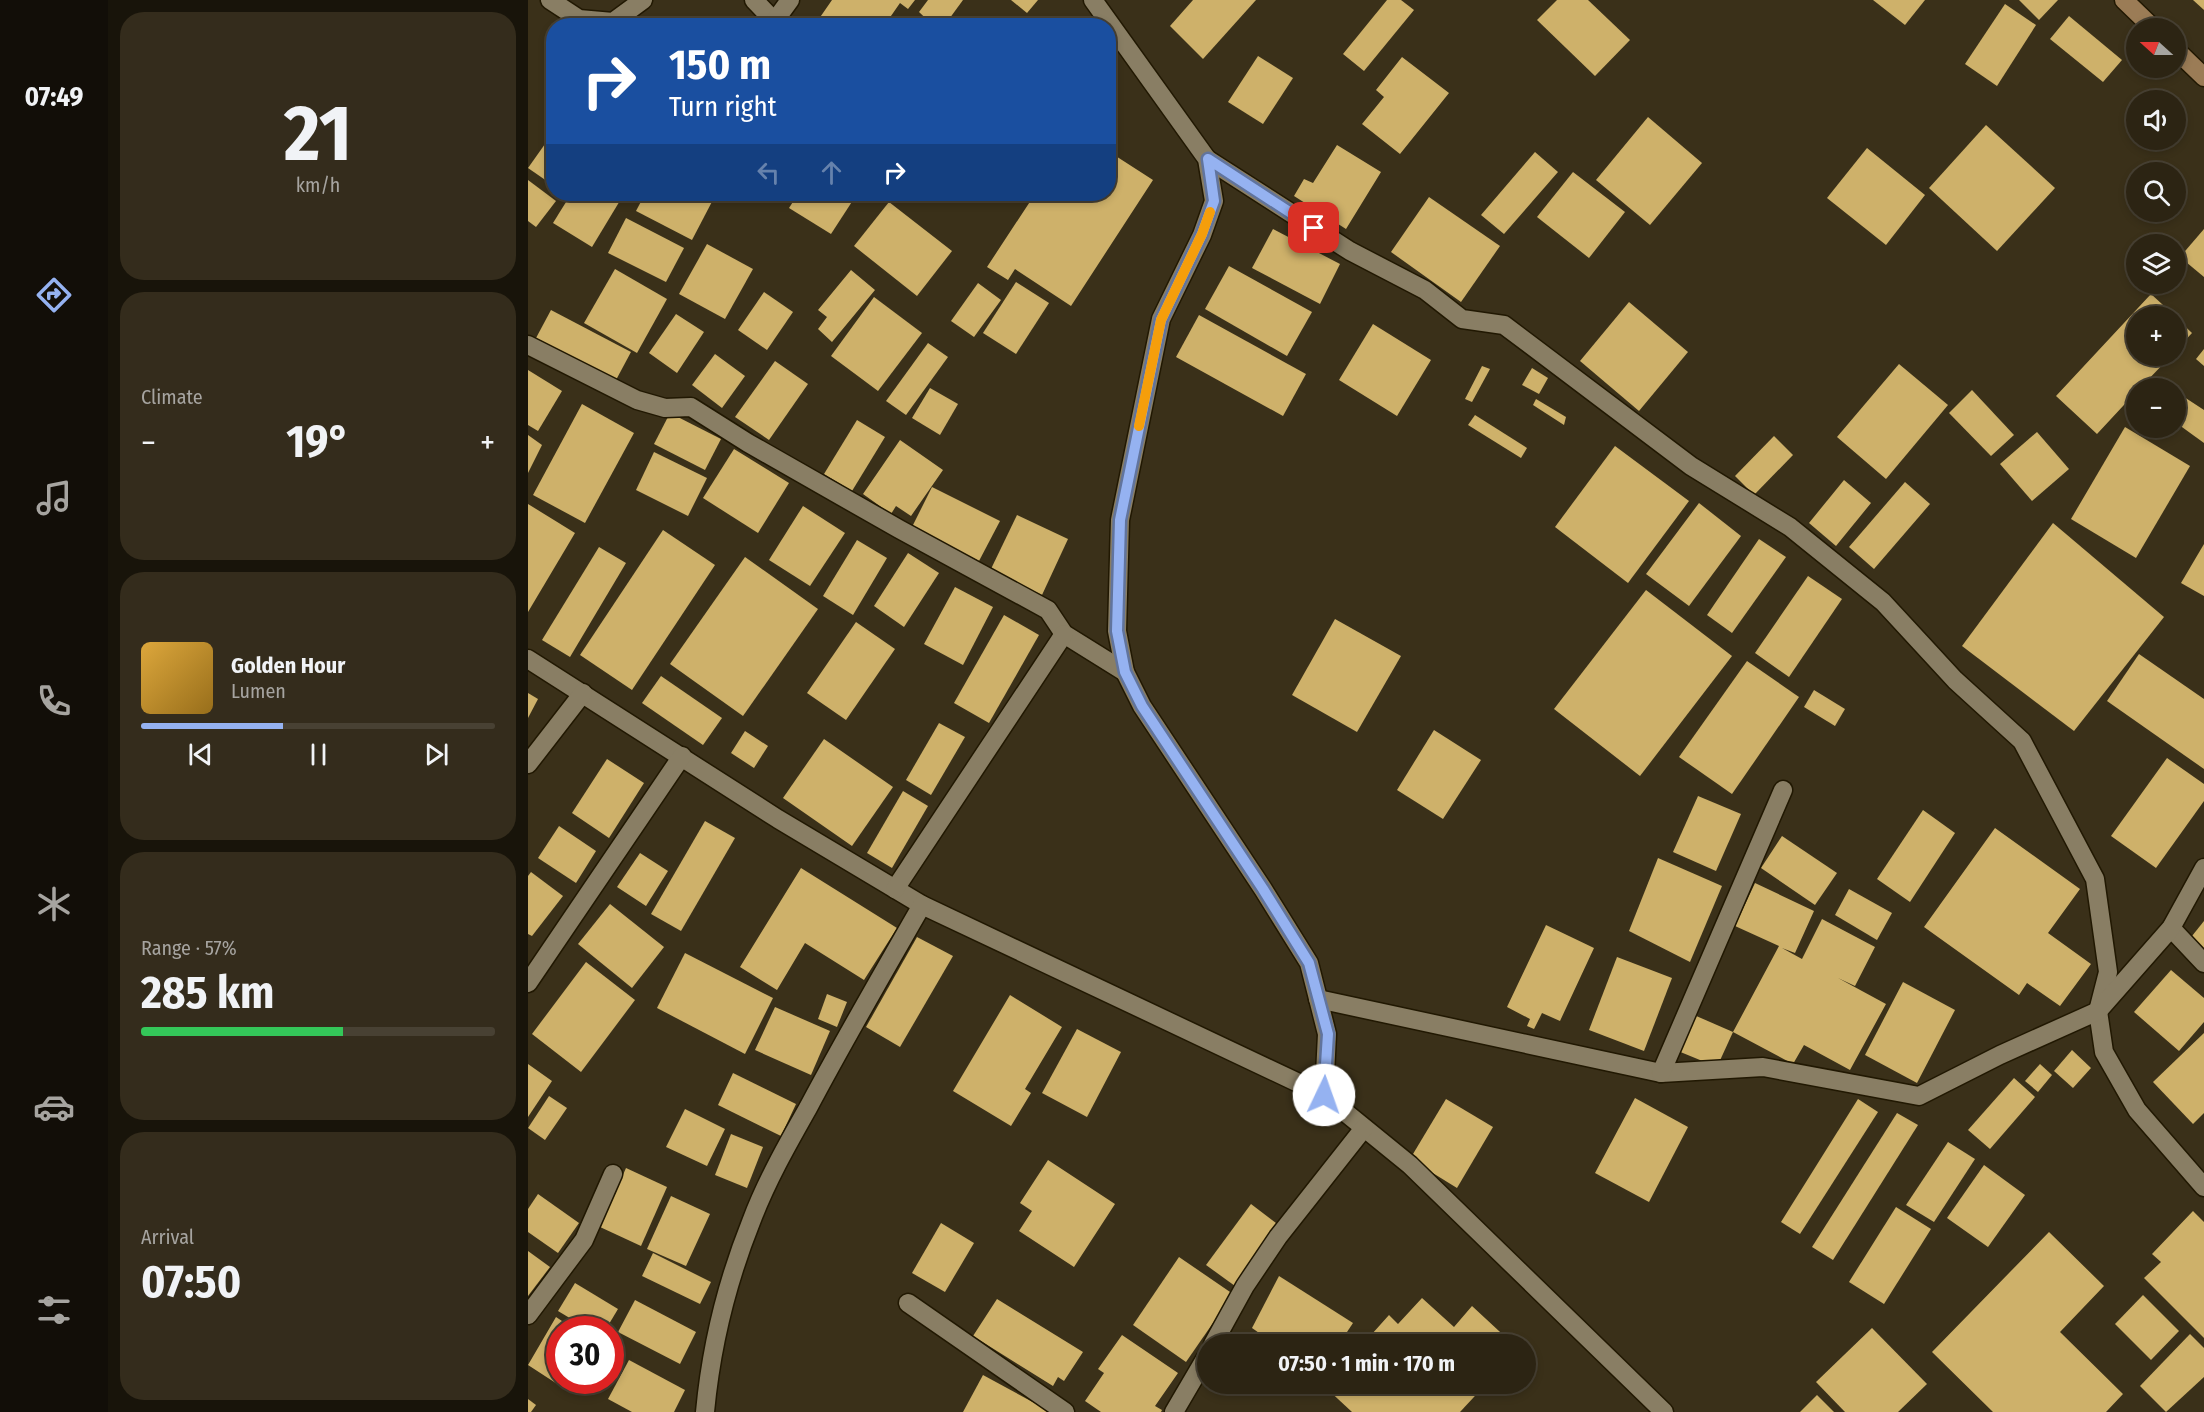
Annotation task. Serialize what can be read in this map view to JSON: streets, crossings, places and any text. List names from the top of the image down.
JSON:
{
  "north": "left",
  "page": {
    "tabs": "07:49",
    "tile": [
      ["21", "km/h"],
      "Climate",
      ["Range · 57%", "285 km"],
      ["Arrival", "07:50"]
    ],
    "map_buttons": ["+", "−"],
    "turn": ["150 m", "Turn right"],
    "heat": ["−", "19°", "+"],
    "song": ["Golden Hour", "Lumen"],
    "limit": "30",
    "trip": "07:50 · 1 min · 170 m"
  }
}
